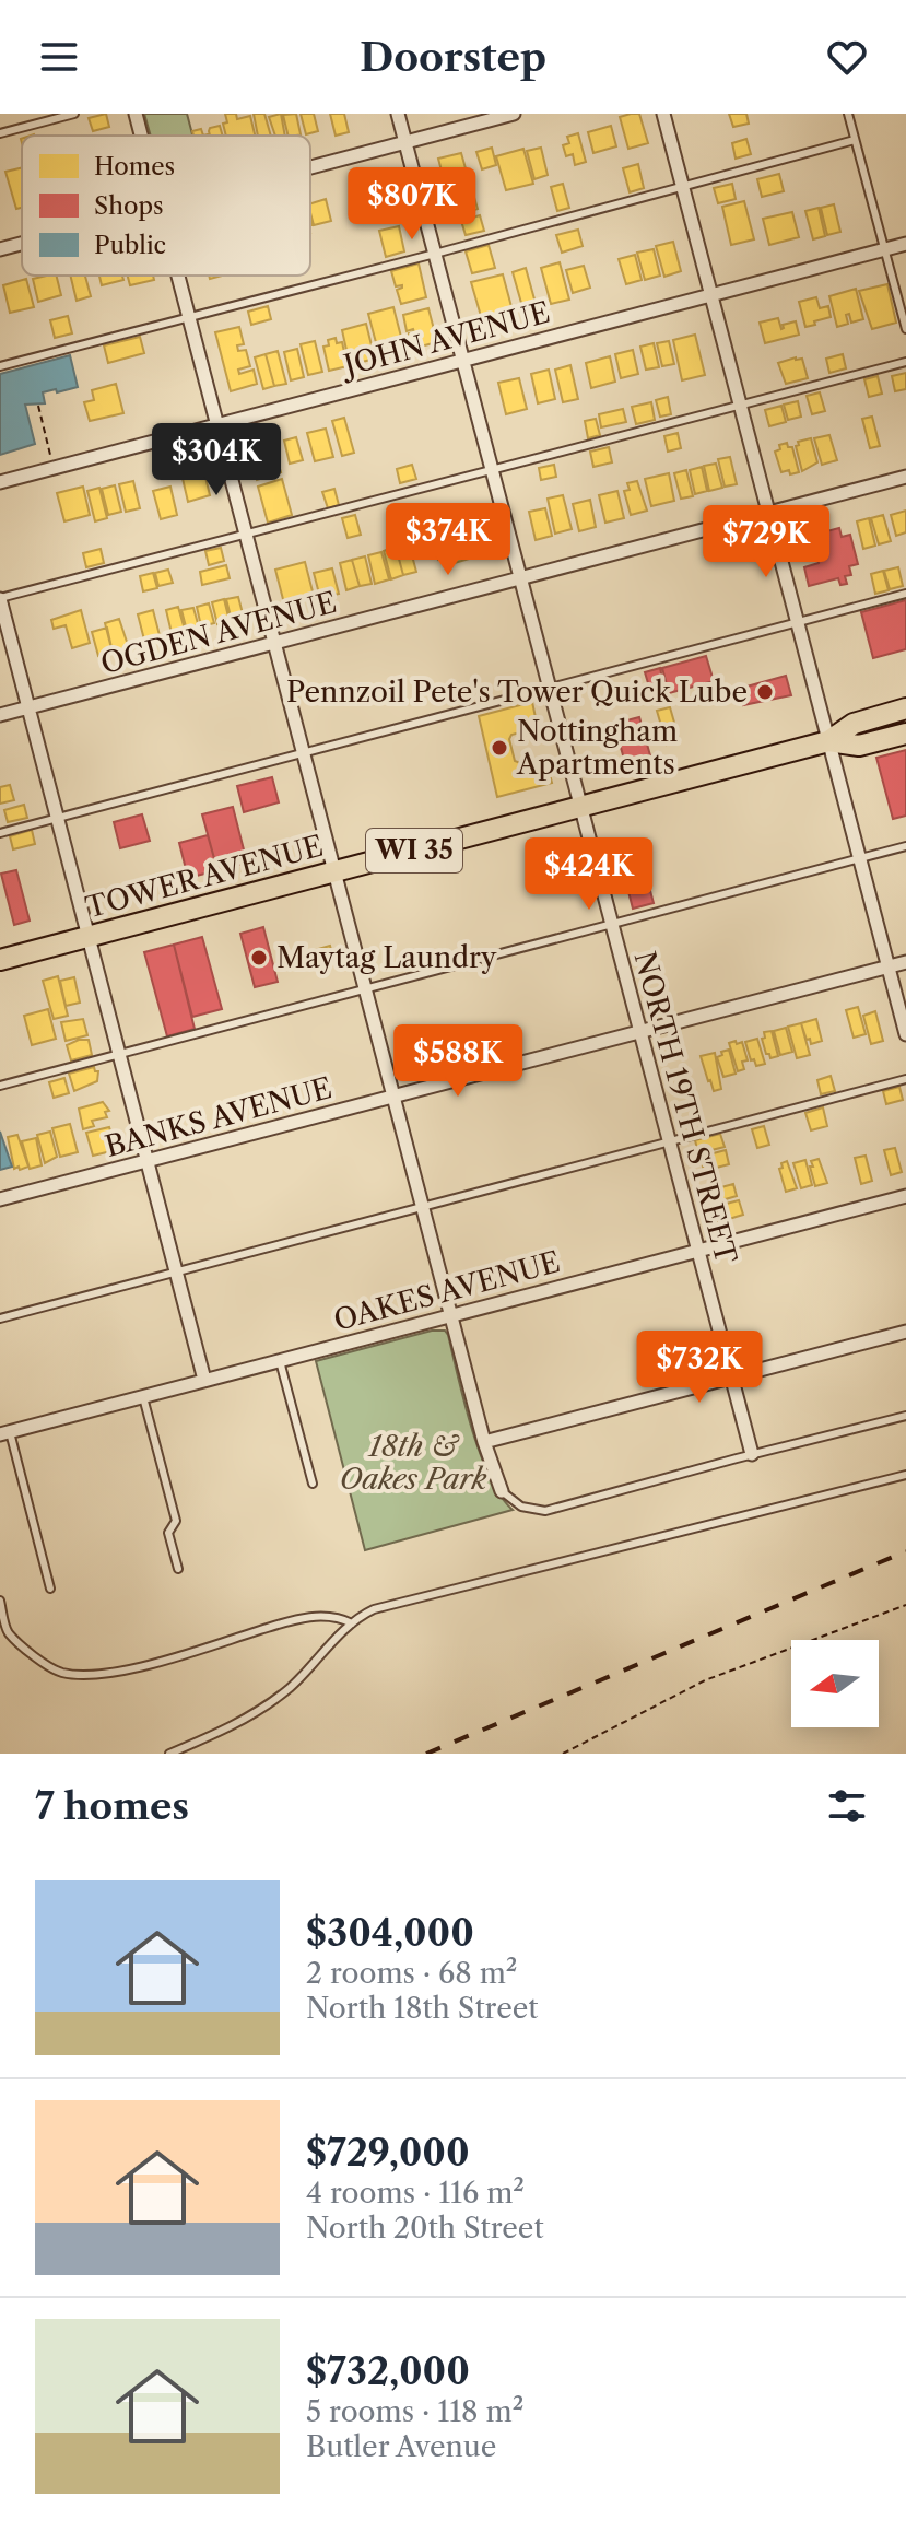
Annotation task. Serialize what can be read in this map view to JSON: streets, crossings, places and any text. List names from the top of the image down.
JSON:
{
  "streets": {
    "main road": ["WI 35", "TOWER AVENUE"],
    "street": [
      "JOHN AVENUE",
      "OGDEN AVENUE",
      "NORTH 19TH STREET",
      "BANKS AVENUE",
      "OAKES AVENUE"
    ]
  },
  "crossings": [
    ["JOHN AVENUE", "NORTH 19TH STREET"],
    ["OGDEN AVENUE", "NORTH 19TH STREET"],
    ["TOWER AVENUE", "NORTH 19TH STREET"],
    ["NORTH 19TH STREET", "BANKS AVENUE"],
    ["NORTH 19TH STREET", "OAKES AVENUE"]
  ],
  "parks": ["18th & Oakes Park"],
  "places": ["Pennzoil Pete's Tower Quick Lube", "Nottingham Apartments", "Maytag Laundry"],
  "legend": ["Homes", "Shops", "Public"],
  "north": "left",
  "page": {
    "header": "Doorstep",
    "price": [
      "$807K",
      "$304K",
      "$374K",
      "$729K",
      "$424K",
      "$588K",
      "$732K"
    ],
    "heading": "7 homes",
    "list": [
      {
        "name": "$304,000",
        "note": "2 rooms · 68 m² · North 18th Street"
      },
      {
        "name": "$729,000",
        "note": "4 rooms · 116 m² · North 20th Street"
      },
      {
        "name": "$732,000",
        "note": "5 rooms · 118 m² · Butler Avenue"
      }
    ]
  }
}
